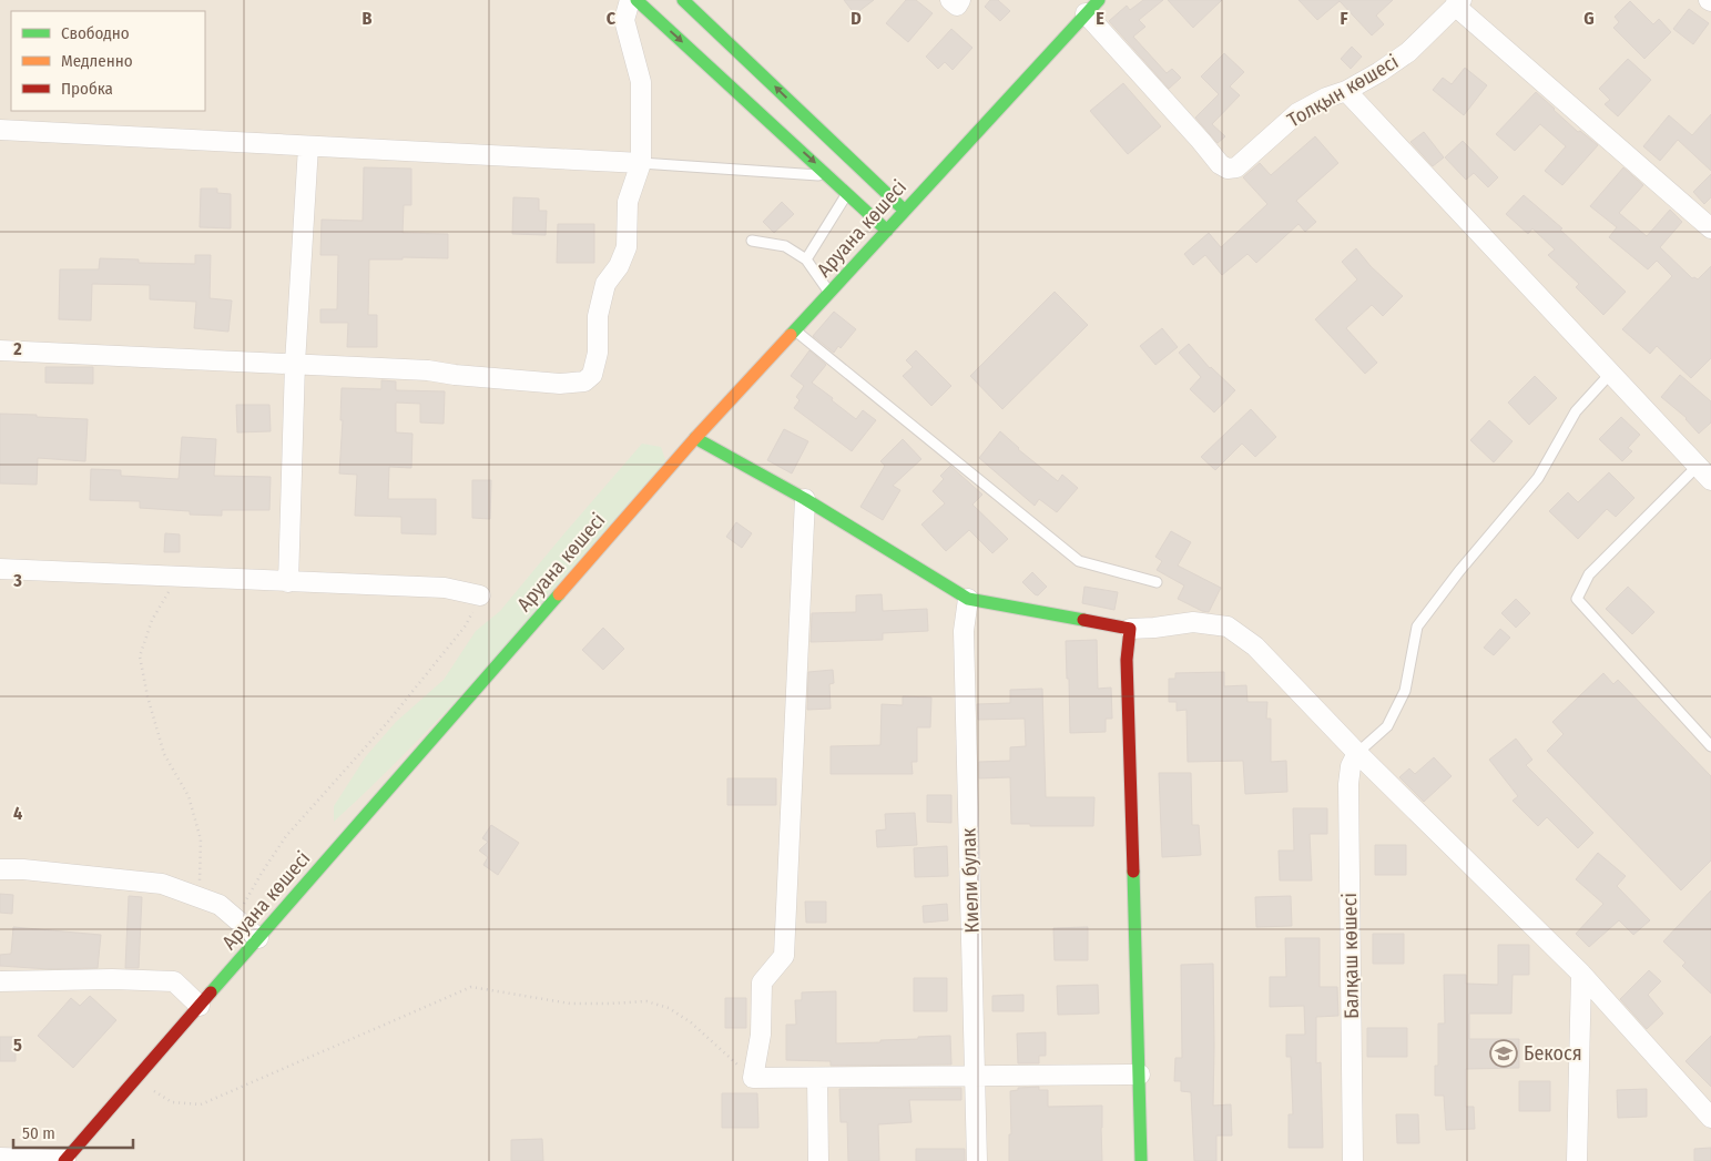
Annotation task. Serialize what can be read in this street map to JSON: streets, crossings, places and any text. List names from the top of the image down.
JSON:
{
  "streets": {
    "street": [
      "Толқын көшесі",
      "Аруана көшесі",
      "Киели булак",
      "Балқаш көшесі"
    ]
  },
  "crossings": [
    ["Толқын көшесі", "Аруана көшесі"]
  ],
  "places": {
    "school or university": ["Бекося"]
  },
  "legend": ["Свободно", "Медленно", "Пробка"],
  "scale_bar": "50 m",
  "grid": {
    "columns": [
      "B",
      "C",
      "D",
      "E",
      "F",
      "G"
    ],
    "rows": [
      "2",
      "3",
      "4",
      "5"
    ]
  }
}
